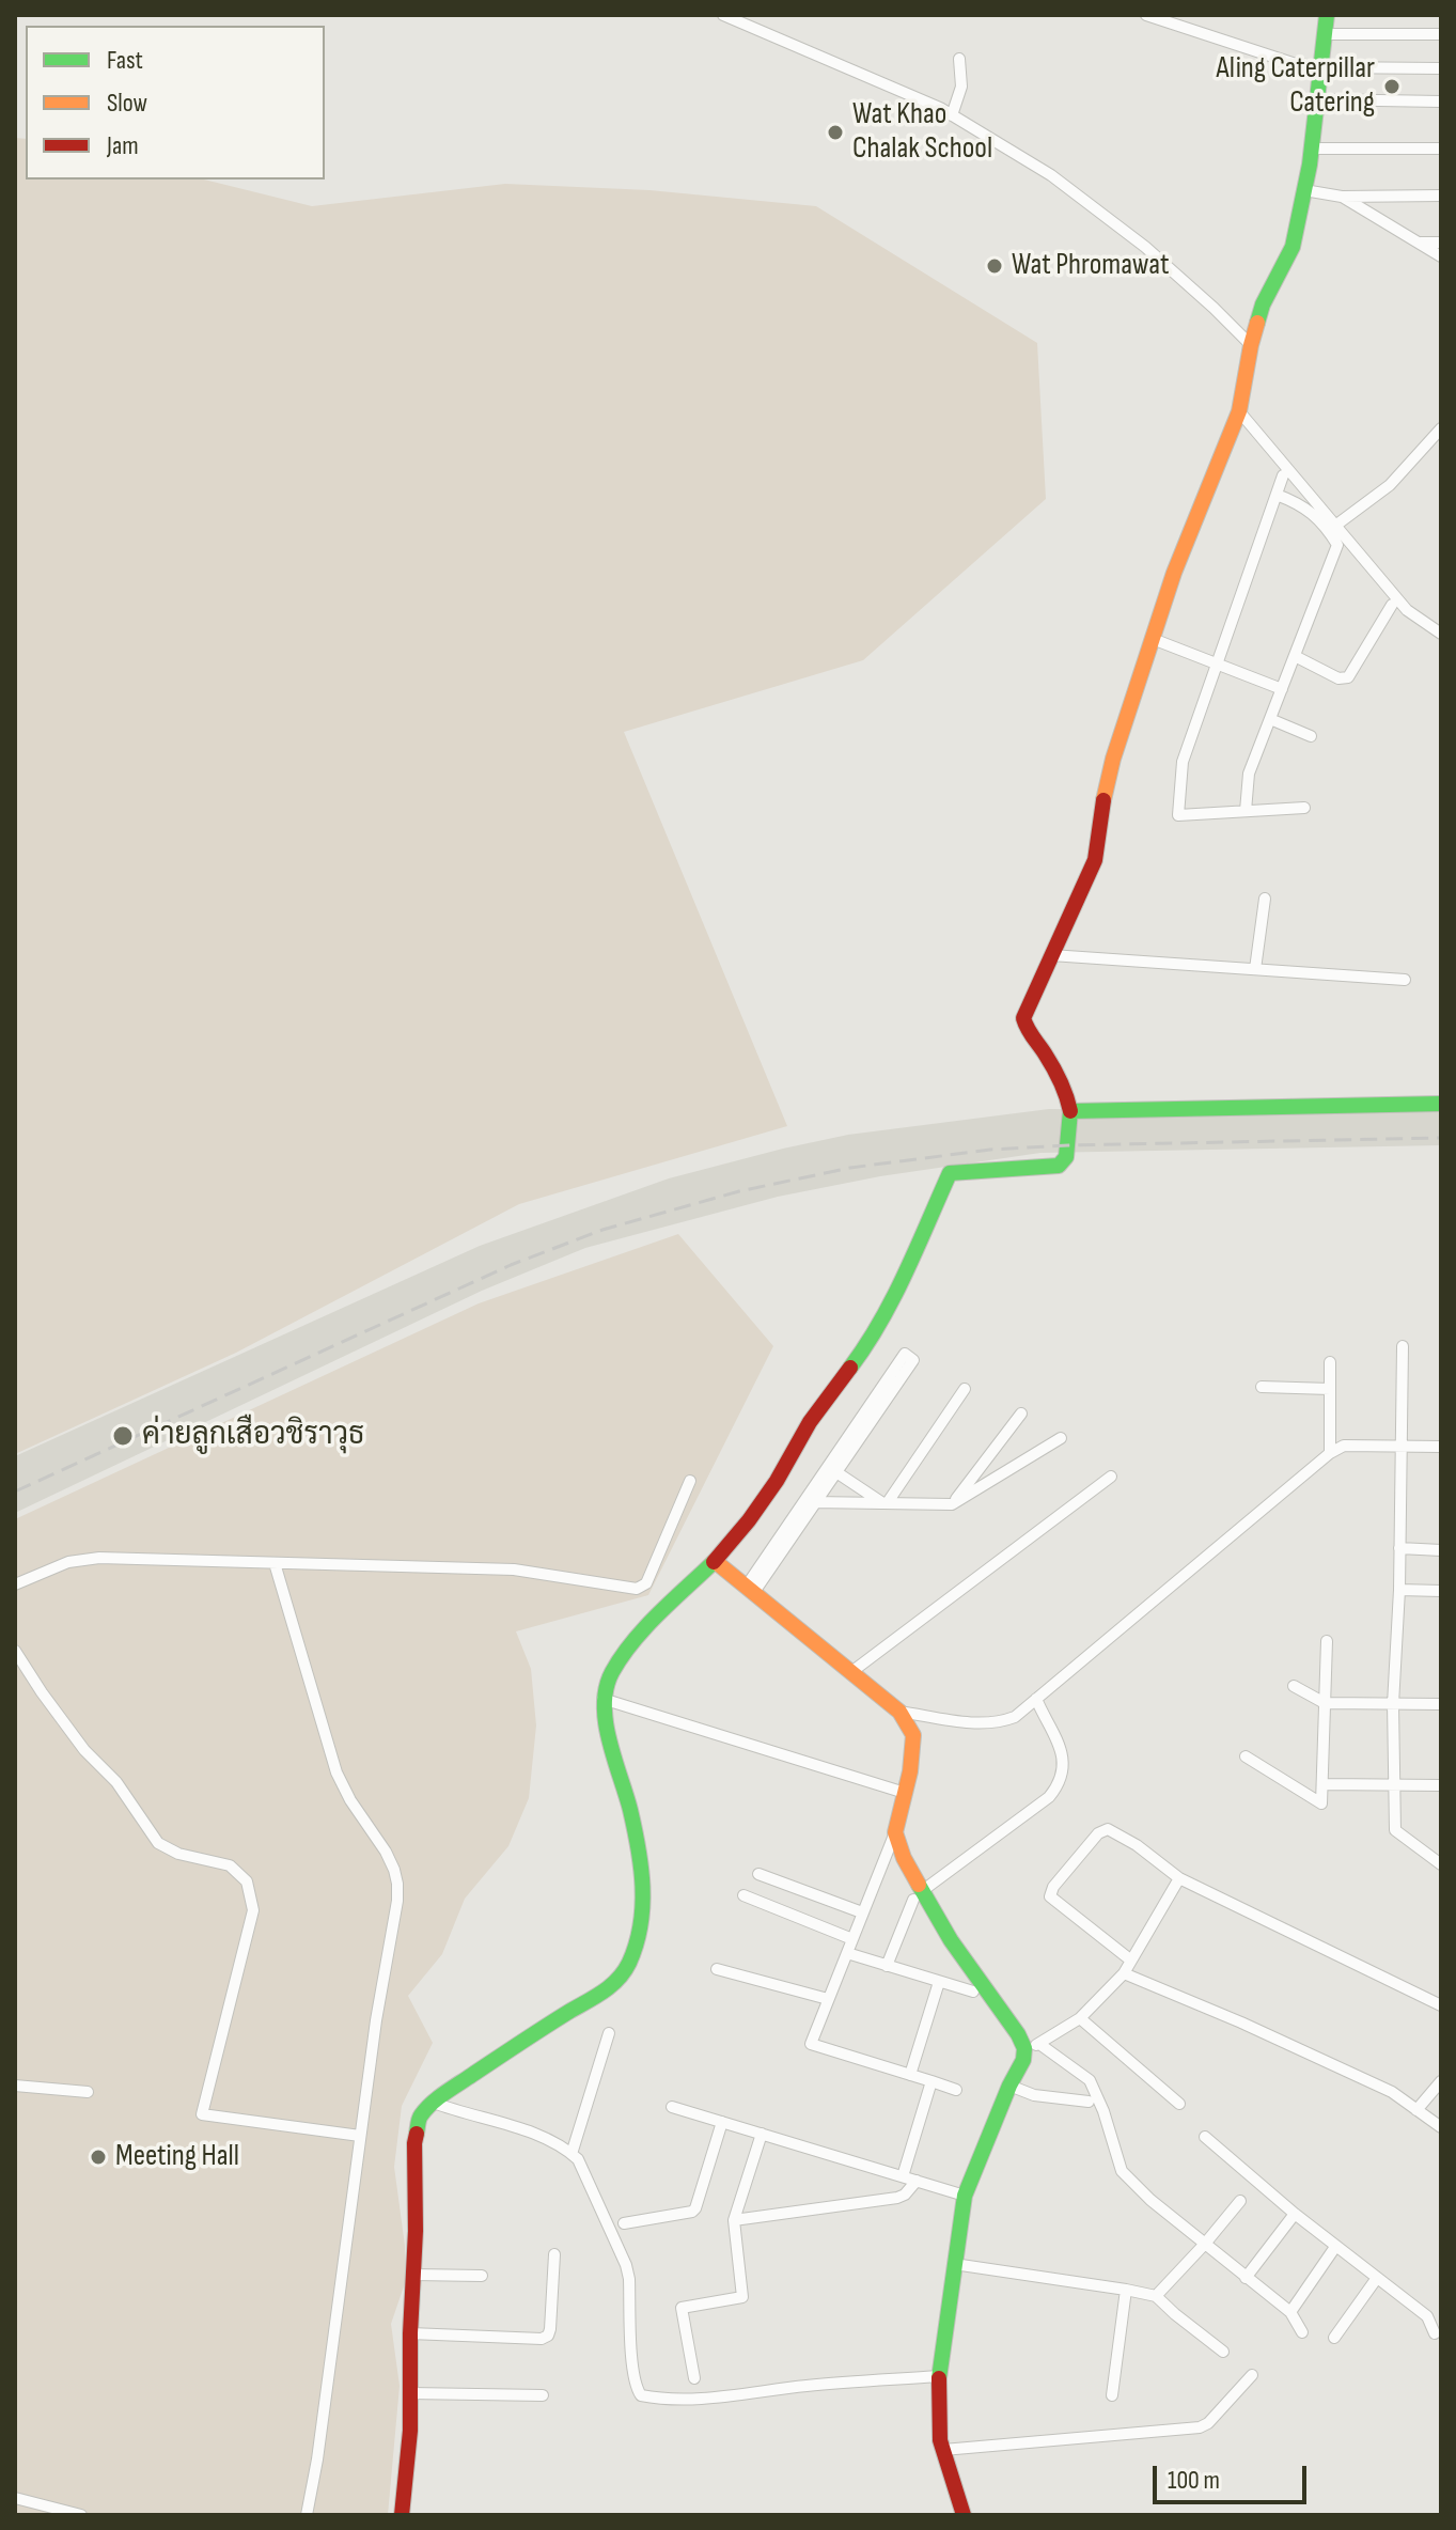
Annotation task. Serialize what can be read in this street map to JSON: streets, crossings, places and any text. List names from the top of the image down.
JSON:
{
  "places": [
    "Aling Caterpillar Catering",
    "Wat Khao Chalak School",
    "Wat Phromawat",
    "ค่ายลูกเสือวชิราวุธ",
    "Meeting Hall"
  ],
  "legend": ["Fast", "Slow", "Jam"],
  "scale_bar": "100 m"
}
